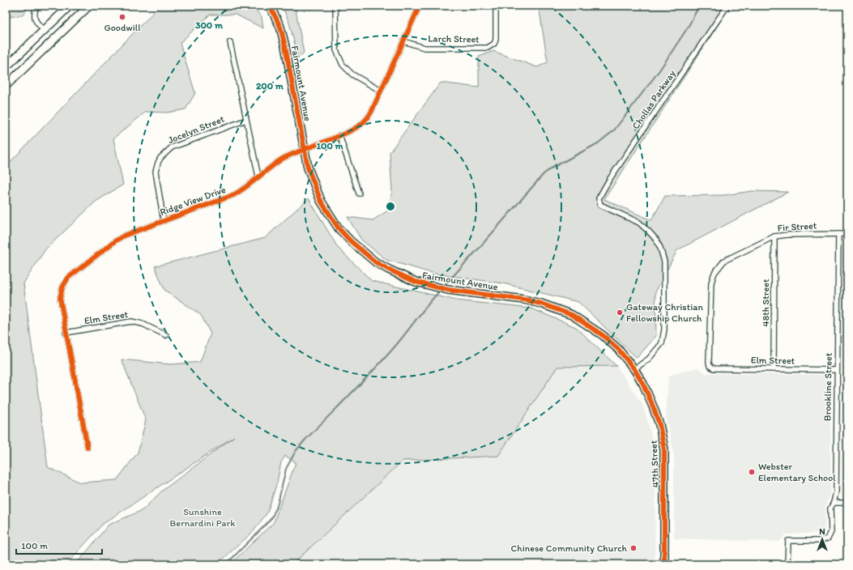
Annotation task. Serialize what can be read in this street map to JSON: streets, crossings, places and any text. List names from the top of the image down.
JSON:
{
  "streets": {
    "main road": ["Fairmount Avenue", "47th Street"],
    "street": [
      "Larch Street",
      "Chollas Parkway",
      "Jocelyn Street",
      "Ridge View Drive",
      "Fir Street",
      "48th Street",
      "Elm Street",
      "Brookline Street"
    ]
  },
  "crossings": [
    ["Larch Street", "Ridge View Drive"],
    ["Fairmount Avenue", "Chollas Parkway"],
    ["Fairmount Avenue", "Ridge View Drive"],
    ["Fairmount Avenue", "47th Street"],
    ["Chollas Parkway", "47th Street"],
    ["Jocelyn Street", "Ridge View Drive"],
    ["Ridge View Drive", "Elm Street"],
    ["Fir Street", "48th Street"],
    ["Fir Street", "Elm Street"],
    ["Fir Street", "Brookline Street"],
    ["48th Street", "Elm Street"],
    ["Elm Street", "Brookline Street"]
  ],
  "parks": ["Sunshine Bernardini Park"],
  "places": [
    "Goodwill",
    "Gateway Christian Fellowship Church",
    "Webster Elementary School",
    "Chinese Community Church"
  ],
  "scale_bar": "100 m",
  "north": "top",
  "rings": ["300 m", "200 m", "100 m"]
}
